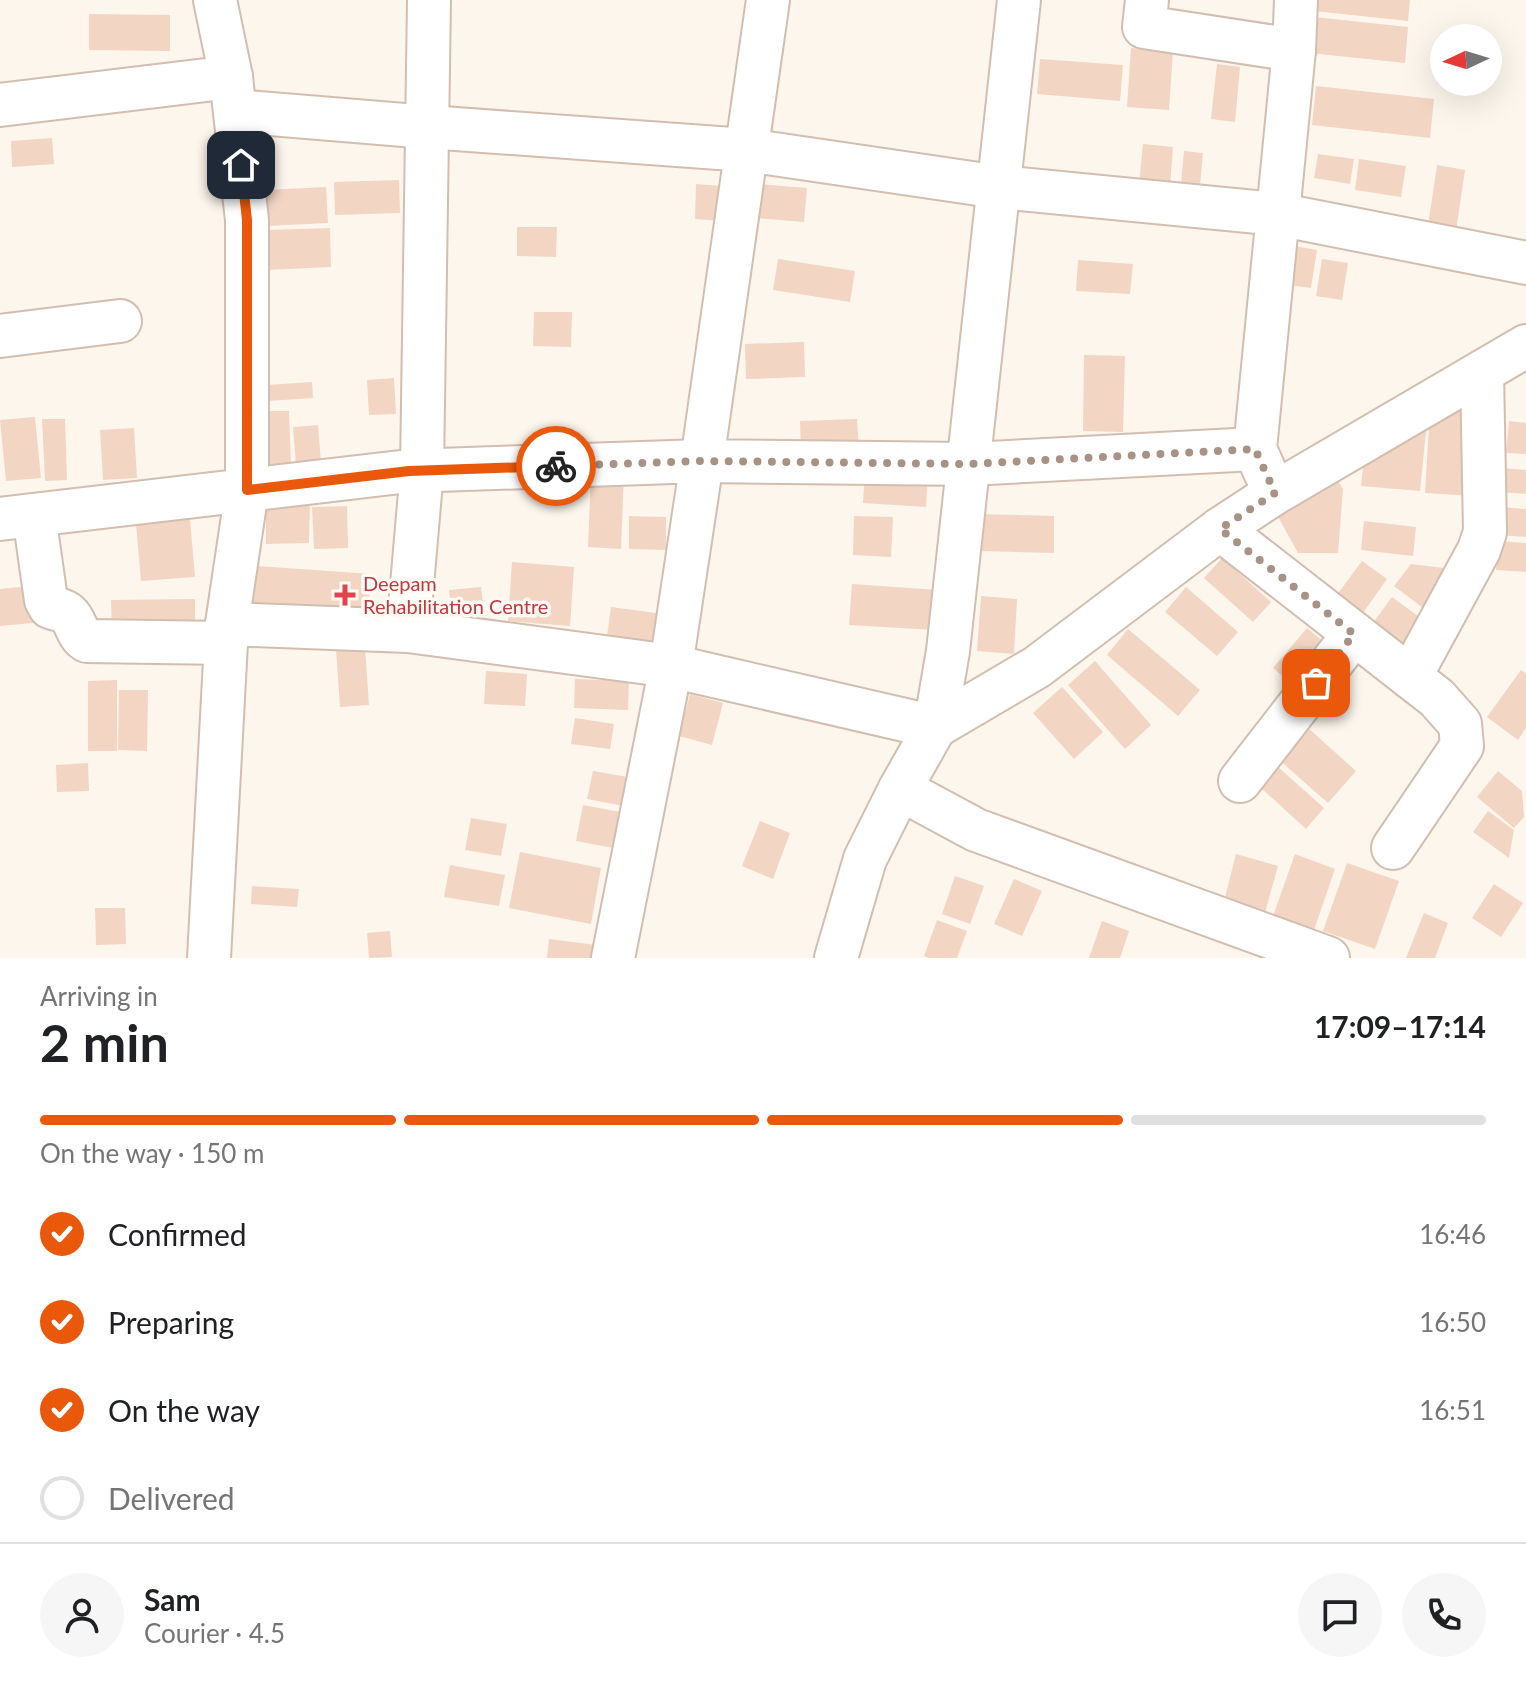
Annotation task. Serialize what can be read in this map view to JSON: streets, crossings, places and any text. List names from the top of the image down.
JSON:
{
  "places": {
    "health": ["Deepam Rehabilitation Centre"]
  },
  "north": "left",
  "page": {
    "heading": ["2 min", "Arriving in", "17:09–17:14"],
    "panel": ["Sam", "Courier · 4.5"],
    "bar": "On the way · 150 m",
    "list": [
      ["Confirmed", "16:46"],
      ["Preparing", "16:50"],
      ["On the way", "16:51"],
      "Delivered"
    ]
  }
}
